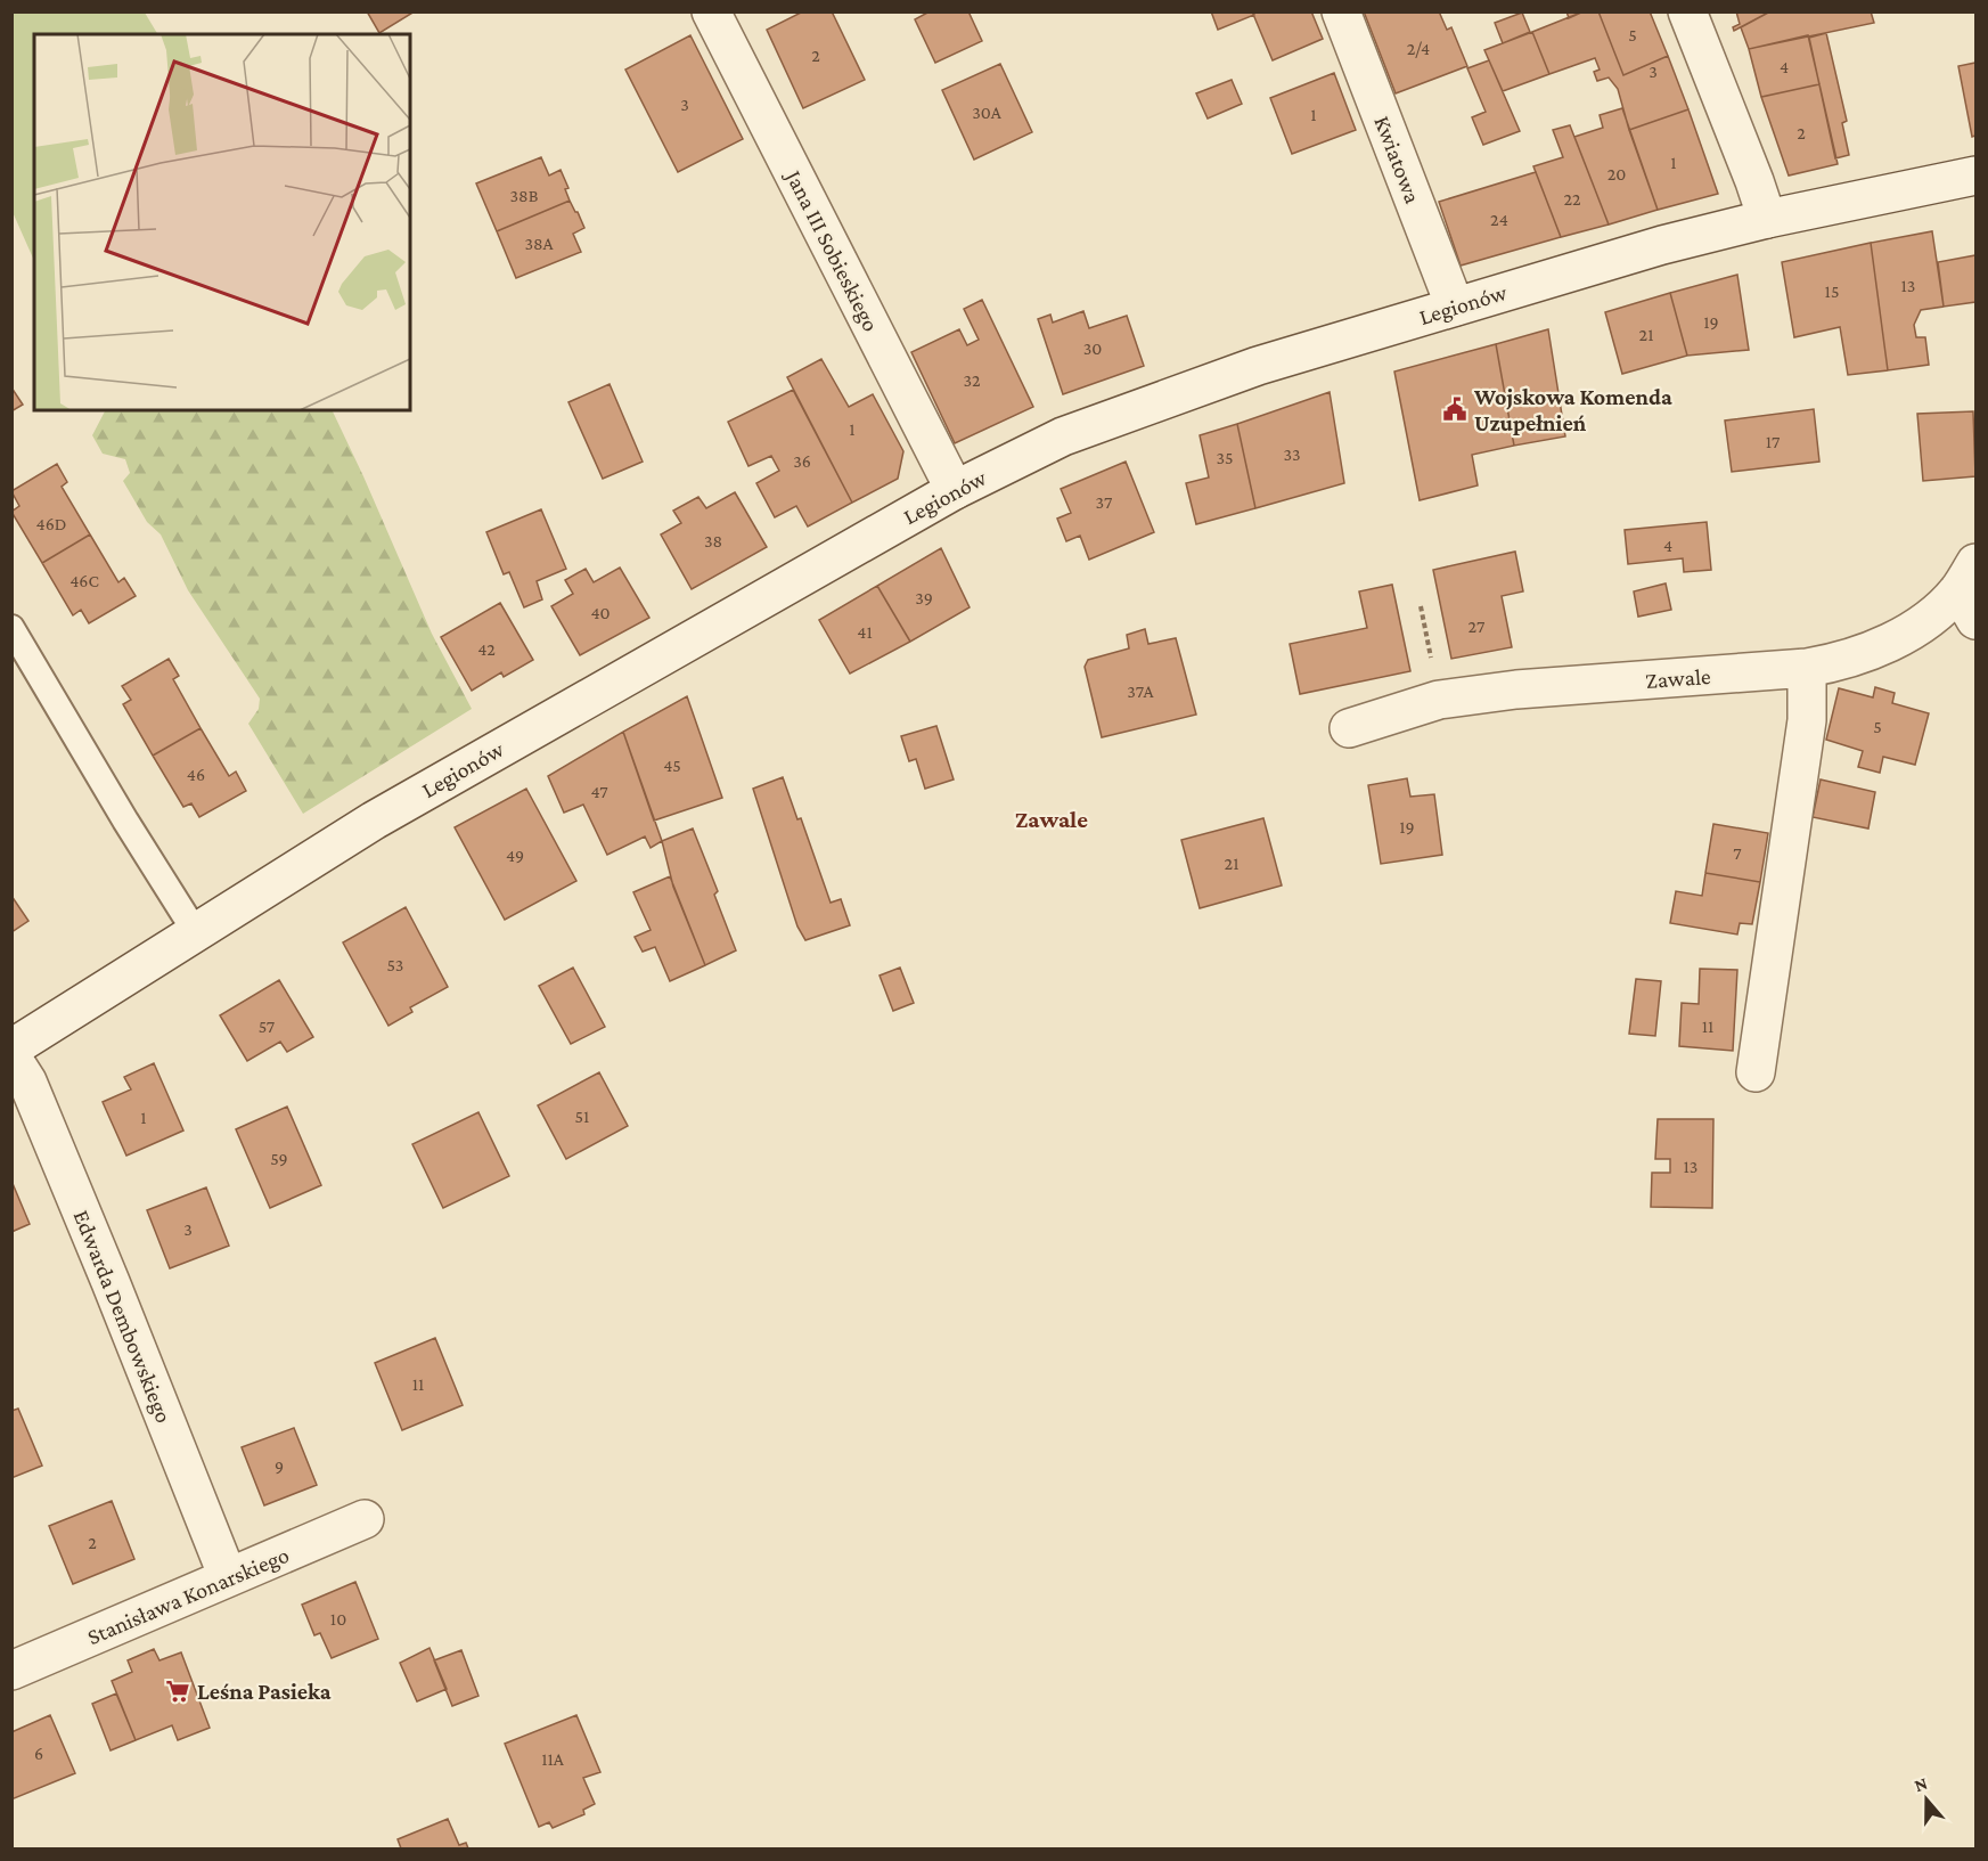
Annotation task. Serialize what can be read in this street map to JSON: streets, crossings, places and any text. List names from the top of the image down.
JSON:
{
  "streets": {
    "street": [
      "Kwiatowa",
      "Jana III Sobieskiego",
      "Legionów",
      "Zawale",
      "Edwarda Dembowskiego",
      "Stanisława Konarskiego"
    ]
  },
  "crossings": [
    ["Kwiatowa", "Legionów"],
    ["Jana III Sobieskiego", "Legionów"],
    ["Edwarda Dembowskiego", "Stanisława Konarskiego"]
  ],
  "districts": ["Zawale"],
  "places": {
    "public building": ["Wojskowa Komenda Uzupełnień"],
    "supermarket": ["Leśna Pasieka"]
  },
  "house_numbers": [
    "5",
    "2/4",
    "2",
    "4",
    "3",
    "3",
    "30A",
    "1",
    "2",
    "1",
    "20",
    "38B",
    "22",
    "24",
    "38A",
    "13",
    "15",
    "19",
    "21",
    "30",
    "32",
    "1",
    "17",
    "33",
    "35",
    "36",
    "37",
    "46D",
    "38",
    "4",
    "46C",
    "39",
    "40",
    "27",
    "41",
    "42",
    "37A",
    "5",
    "45",
    "46",
    "47",
    "19",
    "7",
    "49",
    "21",
    "53",
    "57",
    "11",
    "51",
    "1",
    "59",
    "13",
    "3",
    "11",
    "9",
    "2",
    "10",
    "6",
    "11A"
  ],
  "north": "top"
}
